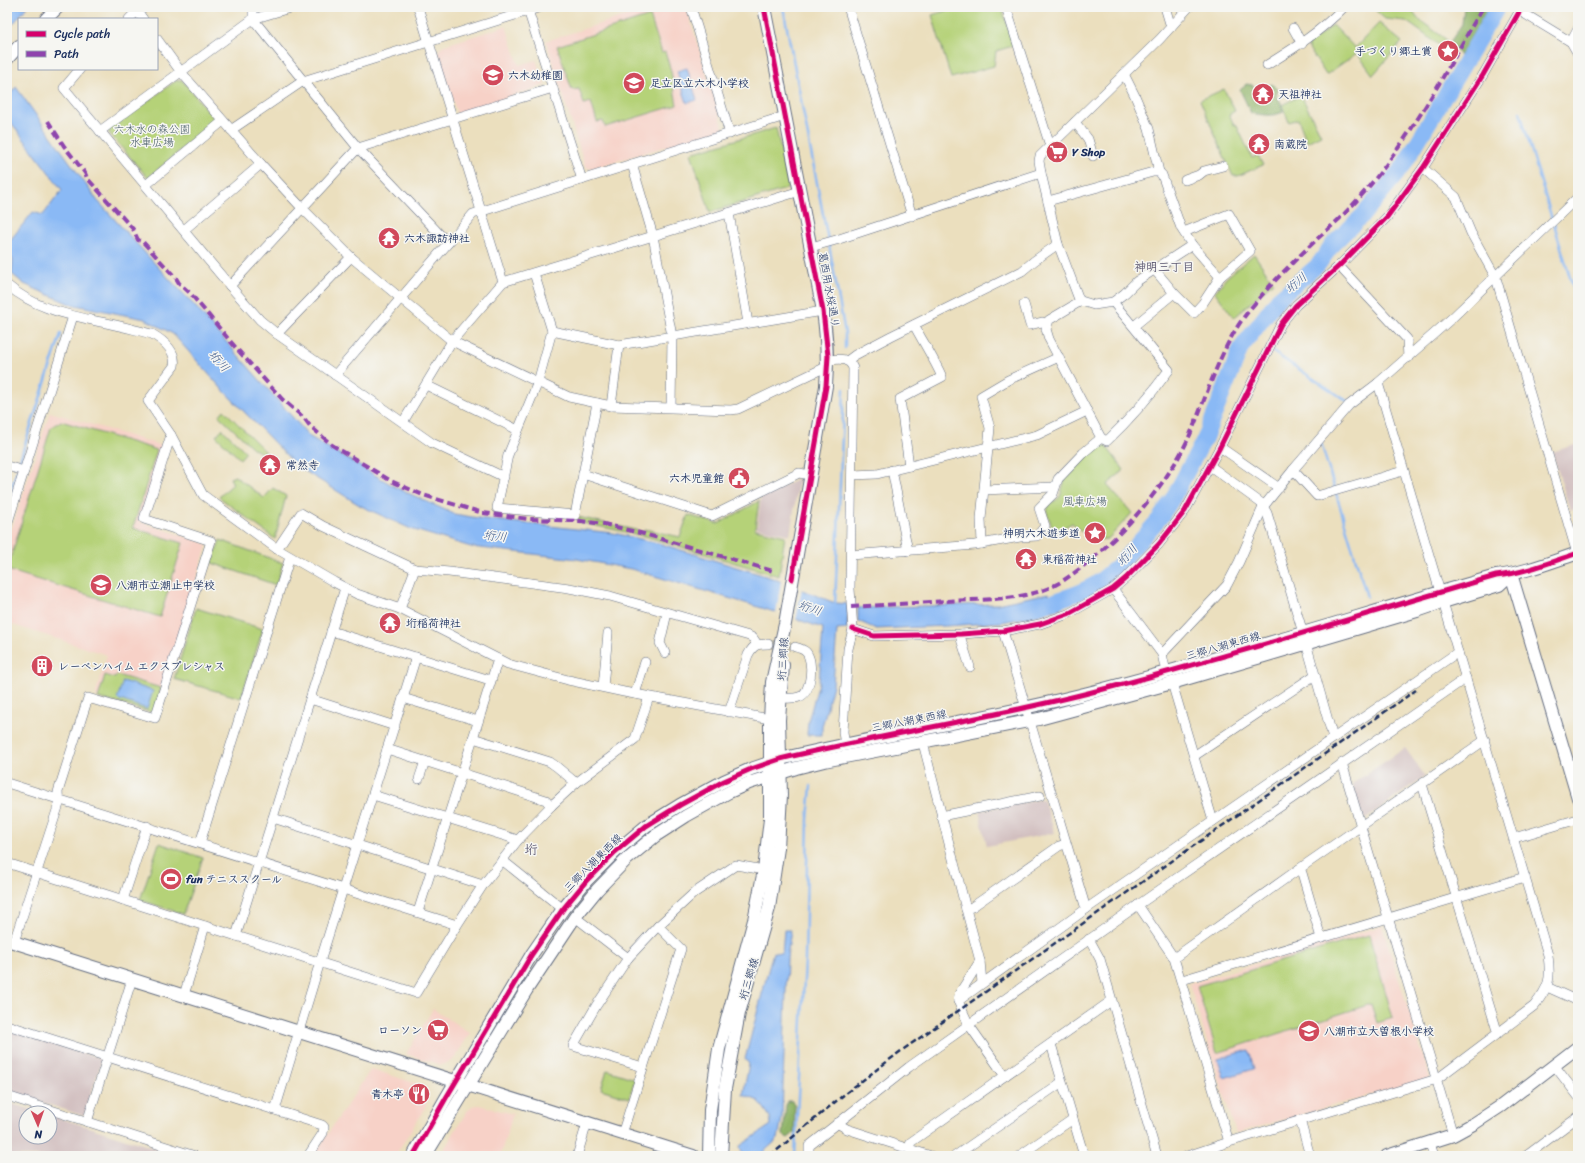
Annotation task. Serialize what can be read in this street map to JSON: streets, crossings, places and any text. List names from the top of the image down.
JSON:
{
  "streets": {
    "street": ["葛西用水桜通り", "三郷八潮東西線", "垳三郷線"]
  },
  "crossings": [
    ["葛西用水桜通り", "垳三郷線"],
    ["三郷八潮東西線", "垳三郷線"]
  ],
  "districts": ["神明三丁目", "垳"],
  "water": ["垳川"],
  "parks": ["六木水の森公園 水車広場", "風車広場"],
  "places": {
    "place": ["手づくり郷土賞", "神明六木遊歩道"],
    "school or university": [
      "六木幼稚園",
      "足立区立六木小学校",
      "八潮市立潮止中学校",
      "八潮市立大曽根小学校"
    ],
    "temple": [
      "天祖神社",
      "南蔵院",
      "六木諏訪神社",
      "常然寺",
      "東稲荷神社",
      "垳稲荷神社"
    ],
    "supermarket": ["Y Shop", "ローソン"],
    "public building": ["六木児童館"],
    "building": ["レーベンハイム エクスプレシャス"],
    "sports": ["fun テニススクール"],
    "restaurant": ["青木亭"]
  },
  "legend": ["Cycle path", "Path"],
  "north": "bottom"
}
